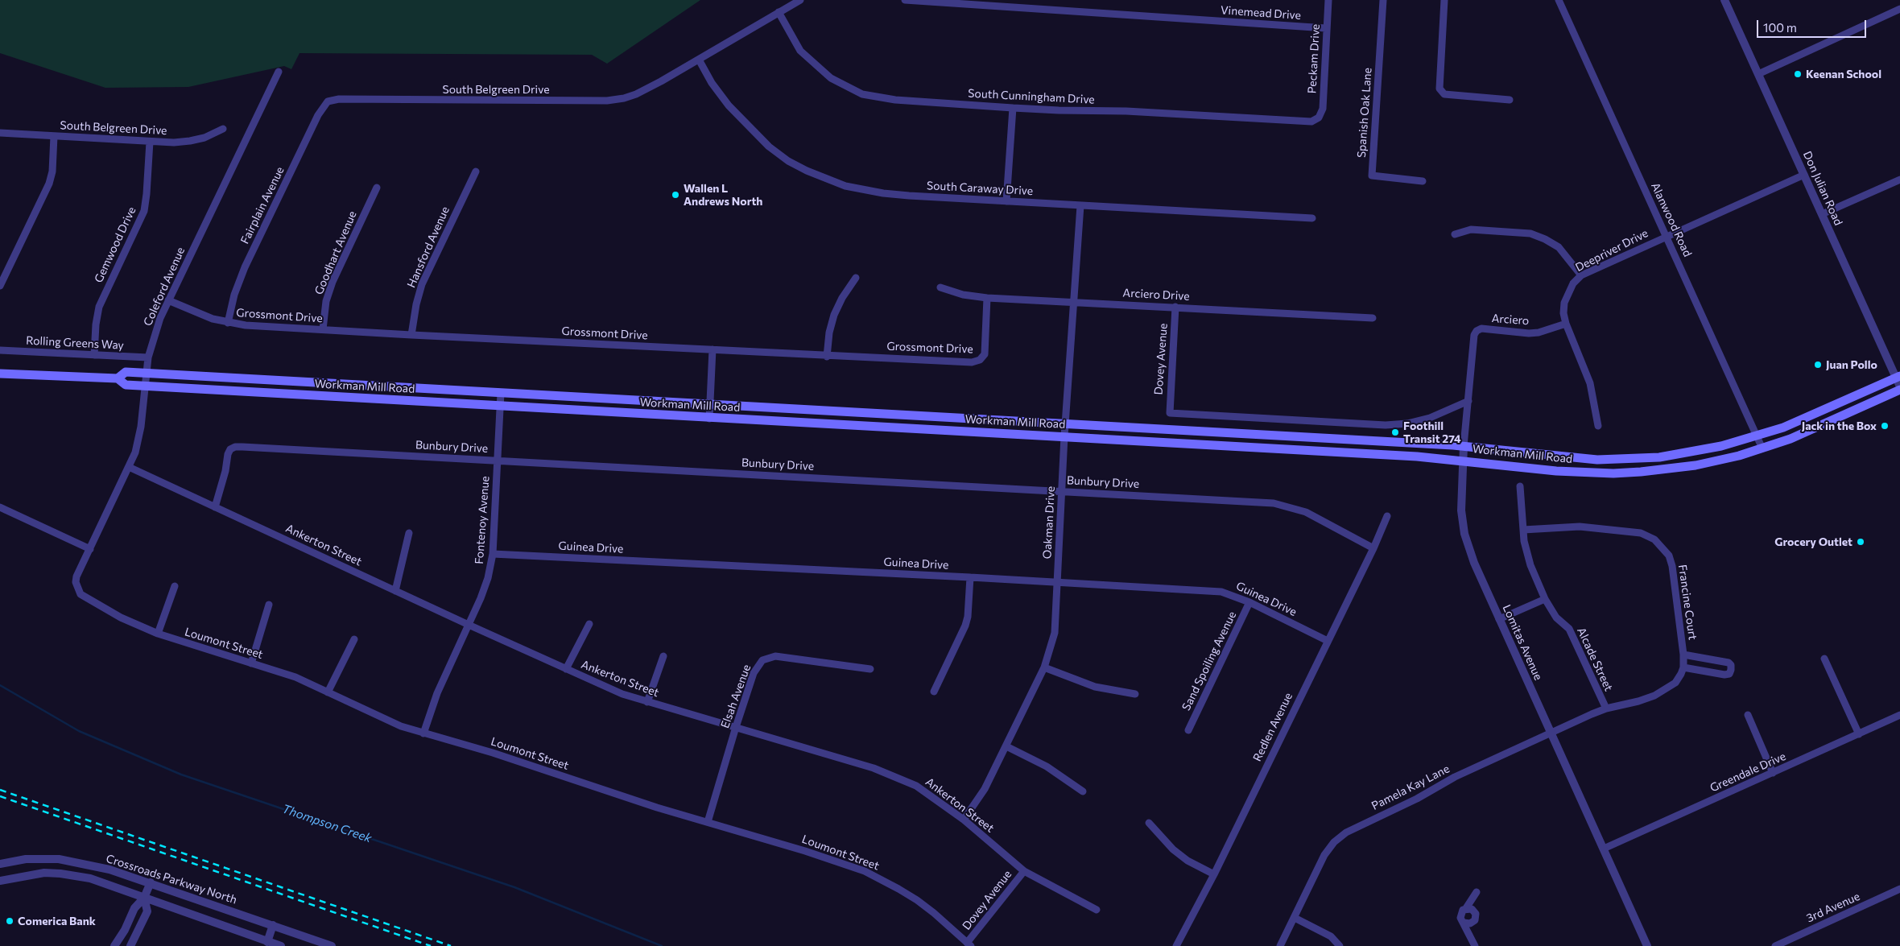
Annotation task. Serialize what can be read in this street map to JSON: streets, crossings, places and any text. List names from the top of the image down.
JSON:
{
  "streets": {
    "main road": ["Workman Mill Road"],
    "street": [
      "Vinemead Drive",
      "Peckam Drive",
      "South Belgreen Drive",
      "South Cunningham Drive",
      "Spanish Oak Lane",
      "South Caraway Drive",
      "Don Julian Road",
      "Fairplain Avenue",
      "Alanwood Road",
      "Gemwood Drive",
      "Hansford Avenue",
      "Deepriver Drive",
      "Goodhart Avenue",
      "Coleford Avenue",
      "Arciero Drive",
      "Grossmont Drive",
      "Arciero",
      "Rolling Greens Way",
      "Dovey Avenue",
      "Bunbury Drive",
      "Fontenoy Avenue",
      "Oakman Drive",
      "Ankerton Street",
      "Guinea Drive",
      "Francine Court",
      "Lomitas Avenue",
      "Loumont Street",
      "Alcade Street",
      "Sand Spoiling Avenue",
      "Elsah Avenue",
      "Redlen Avenue",
      "Greendale Drive",
      "Pamela Kay Lane",
      "Crossroads Parkway North",
      "3rd Avenue"
    ]
  },
  "crossings": [
    ["Vinemead Drive", "Peckam Drive"],
    ["Peckam Drive", "South Cunningham Drive"],
    ["South Belgreen Drive", "South Cunningham Drive"],
    ["South Belgreen Drive", "South Caraway Drive"],
    ["South Belgreen Drive", "Fairplain Avenue"],
    ["South Belgreen Drive", "Gemwood Drive"],
    ["South Caraway Drive", "Oakman Drive"],
    ["Don Julian Road", "Deepriver Drive"],
    ["Don Julian Road", "Workman Mill Road"],
    ["Fairplain Avenue", "Grossmont Drive"],
    ["Alanwood Road", "Deepriver Drive"],
    ["Alanwood Road", "Workman Mill Road"],
    ["Gemwood Drive", "Rolling Greens Way"],
    ["Hansford Avenue", "Grossmont Drive"],
    ["Deepriver Drive", "Arciero"],
    ["Goodhart Avenue", "Grossmont Drive"],
    ["Coleford Avenue", "Grossmont Drive"],
    ["Coleford Avenue", "Rolling Greens Way"],
    ["Coleford Avenue", "Workman Mill Road"],
    ["Coleford Avenue", "Ankerton Street"],
    ["Coleford Avenue", "Loumont Street"],
    ["Arciero Drive", "Grossmont Drive"],
    ["Arciero Drive", "Dovey Avenue"],
    ["Arciero Drive", "Oakman Drive"],
    ["Arciero", "Lomitas Avenue"],
    ["Dovey Avenue", "Ankerton Street"],
    ["Dovey Avenue", "Lomitas Avenue"],
    ["Dovey Avenue", "Loumont Street"],
    ["Workman Mill Road", "Fontenoy Avenue"],
    ["Workman Mill Road", "Oakman Drive"],
    ["Workman Mill Road", "Lomitas Avenue"],
    ["Bunbury Drive", "Fontenoy Avenue"],
    ["Bunbury Drive", "Oakman Drive"],
    ["Bunbury Drive", "Ankerton Street"],
    ["Bunbury Drive", "Redlen Avenue"],
    ["Fontenoy Avenue", "Ankerton Street"],
    ["Fontenoy Avenue", "Guinea Drive"],
    ["Fontenoy Avenue", "Loumont Street"],
    ["Oakman Drive", "Ankerton Street"],
    ["Oakman Drive", "Guinea Drive"],
    ["Ankerton Street", "Elsah Avenue"],
    ["Guinea Drive", "Sand Spoiling Avenue"],
    ["Guinea Drive", "Redlen Avenue"],
    ["Francine Court", "Alcade Street"],
    ["Lomitas Avenue", "Greendale Drive"],
    ["Lomitas Avenue", "Pamela Kay Lane"],
    ["Loumont Street", "Elsah Avenue"],
    ["Alcade Street", "Pamela Kay Lane"]
  ],
  "water": ["Thompson Creek"],
  "places": [
    "Keenan School",
    "Wallen L Andrews North",
    "Juan Pollo",
    "Jack in the Box",
    "Foothill Transit 274",
    "Grocery Outlet",
    "Comerica Bank"
  ],
  "scale_bar": "100 m"
}
